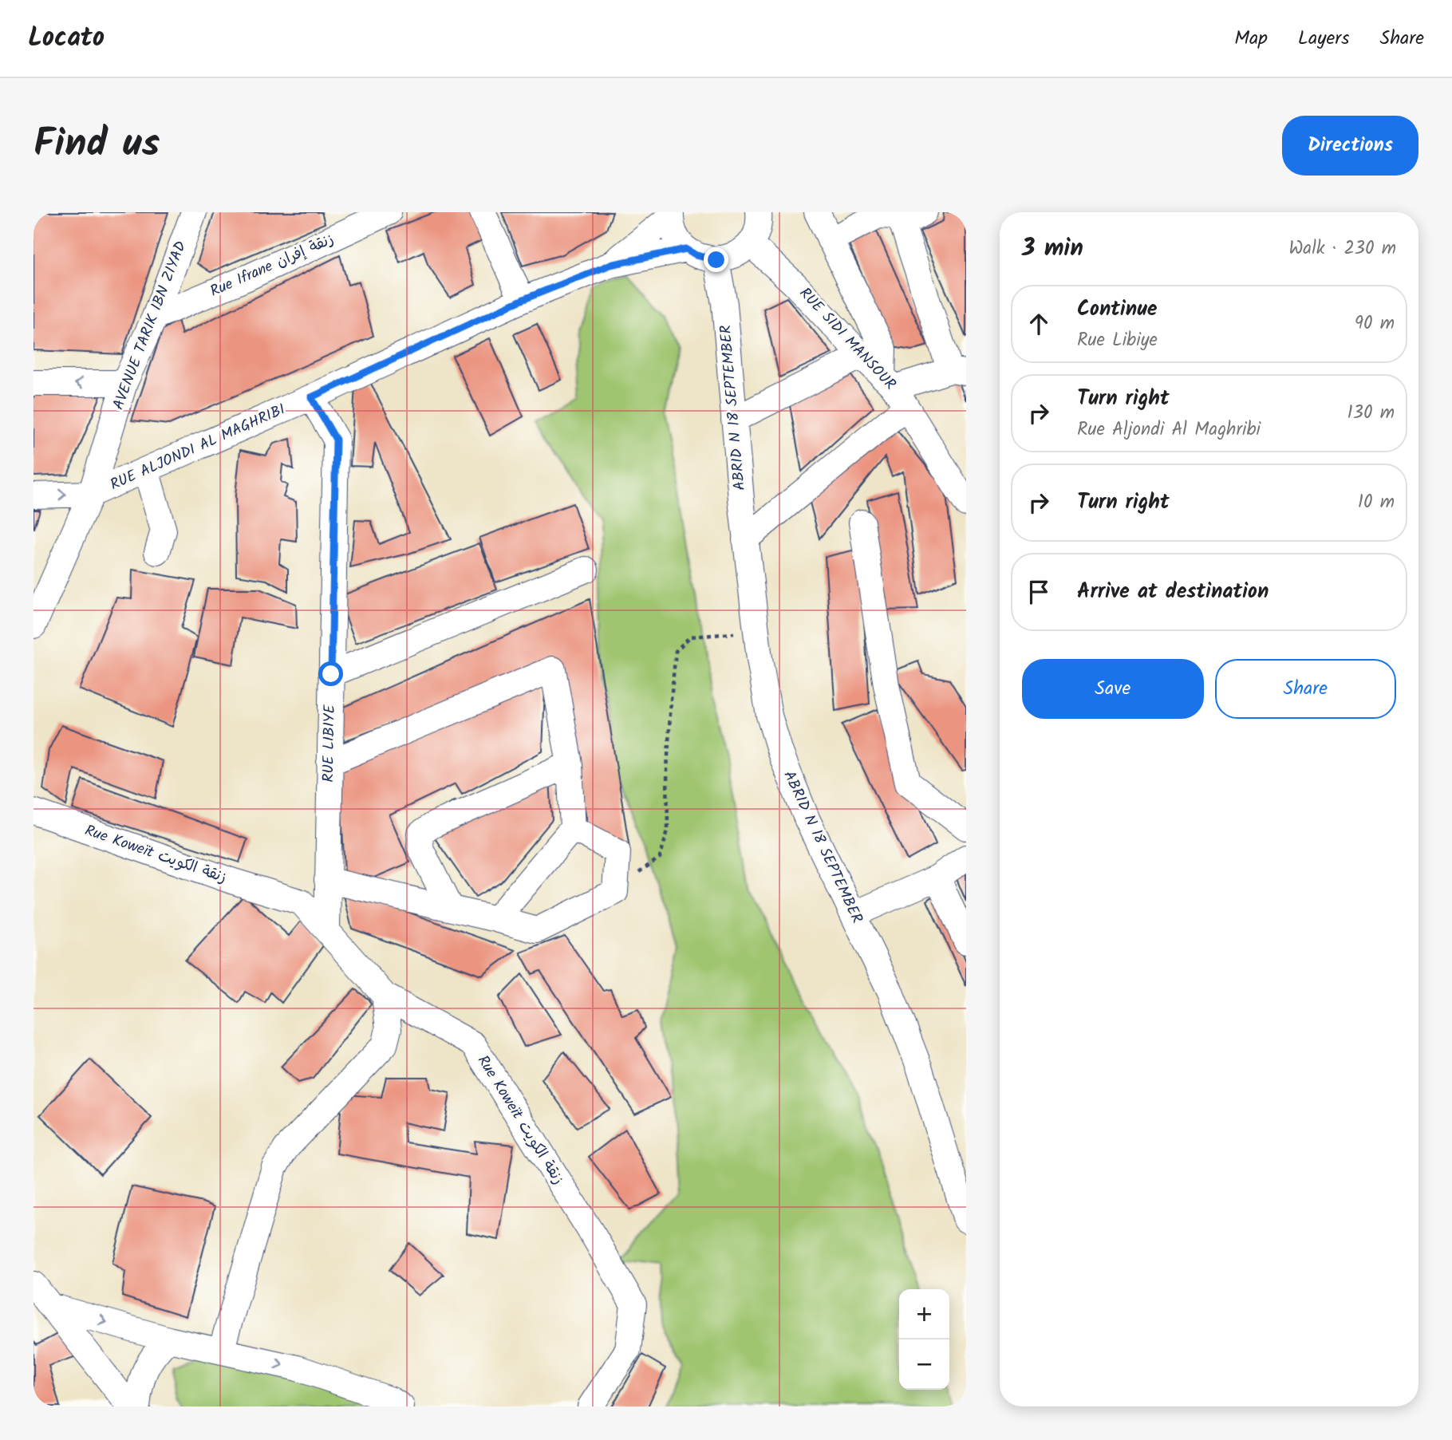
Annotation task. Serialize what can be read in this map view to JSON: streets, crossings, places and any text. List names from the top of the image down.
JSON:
{
  "streets": {
    "street": [
      "Rue Ifrane زنقة إفران",
      "AVENUE TARIK IBN ZIYAD",
      "RUE SIDI MANSOUR",
      "ABRID N 18 SEPTEMBER",
      "RUE ALJONDI AL MAGHRIBI",
      "RUE LIBIYE",
      "Rue Koweït زنقة الكويت"
    ]
  },
  "crossings": [
    ["Rue Ifrane زنقة إفران", "AVENUE TARIK IBN ZIYAD"],
    ["AVENUE TARIK IBN ZIYAD", "RUE ALJONDI AL MAGHRIBI"],
    ["RUE ALJONDI AL MAGHRIBI", "RUE LIBIYE"],
    ["RUE LIBIYE", "Rue Koweït زنقة الكويت"]
  ],
  "page": {
    "header": "Locato",
    "nav": ["Map", "Layers", "Share"],
    "title": "Find us",
    "buttons": [
      "Directions",
      ["Save", "Share"]
    ],
    "heading": ["3 min", "Walk · 230 m"],
    "list": [
      ["Continue", "Rue Libiye", "90 m"],
      ["Turn right", "Rue Aljondi Al Maghribi", "130 m"],
      ["Turn right", "10 m"],
      "Arrive at destination"
    ],
    "map_buttons": ["+", "−"]
  }
}
